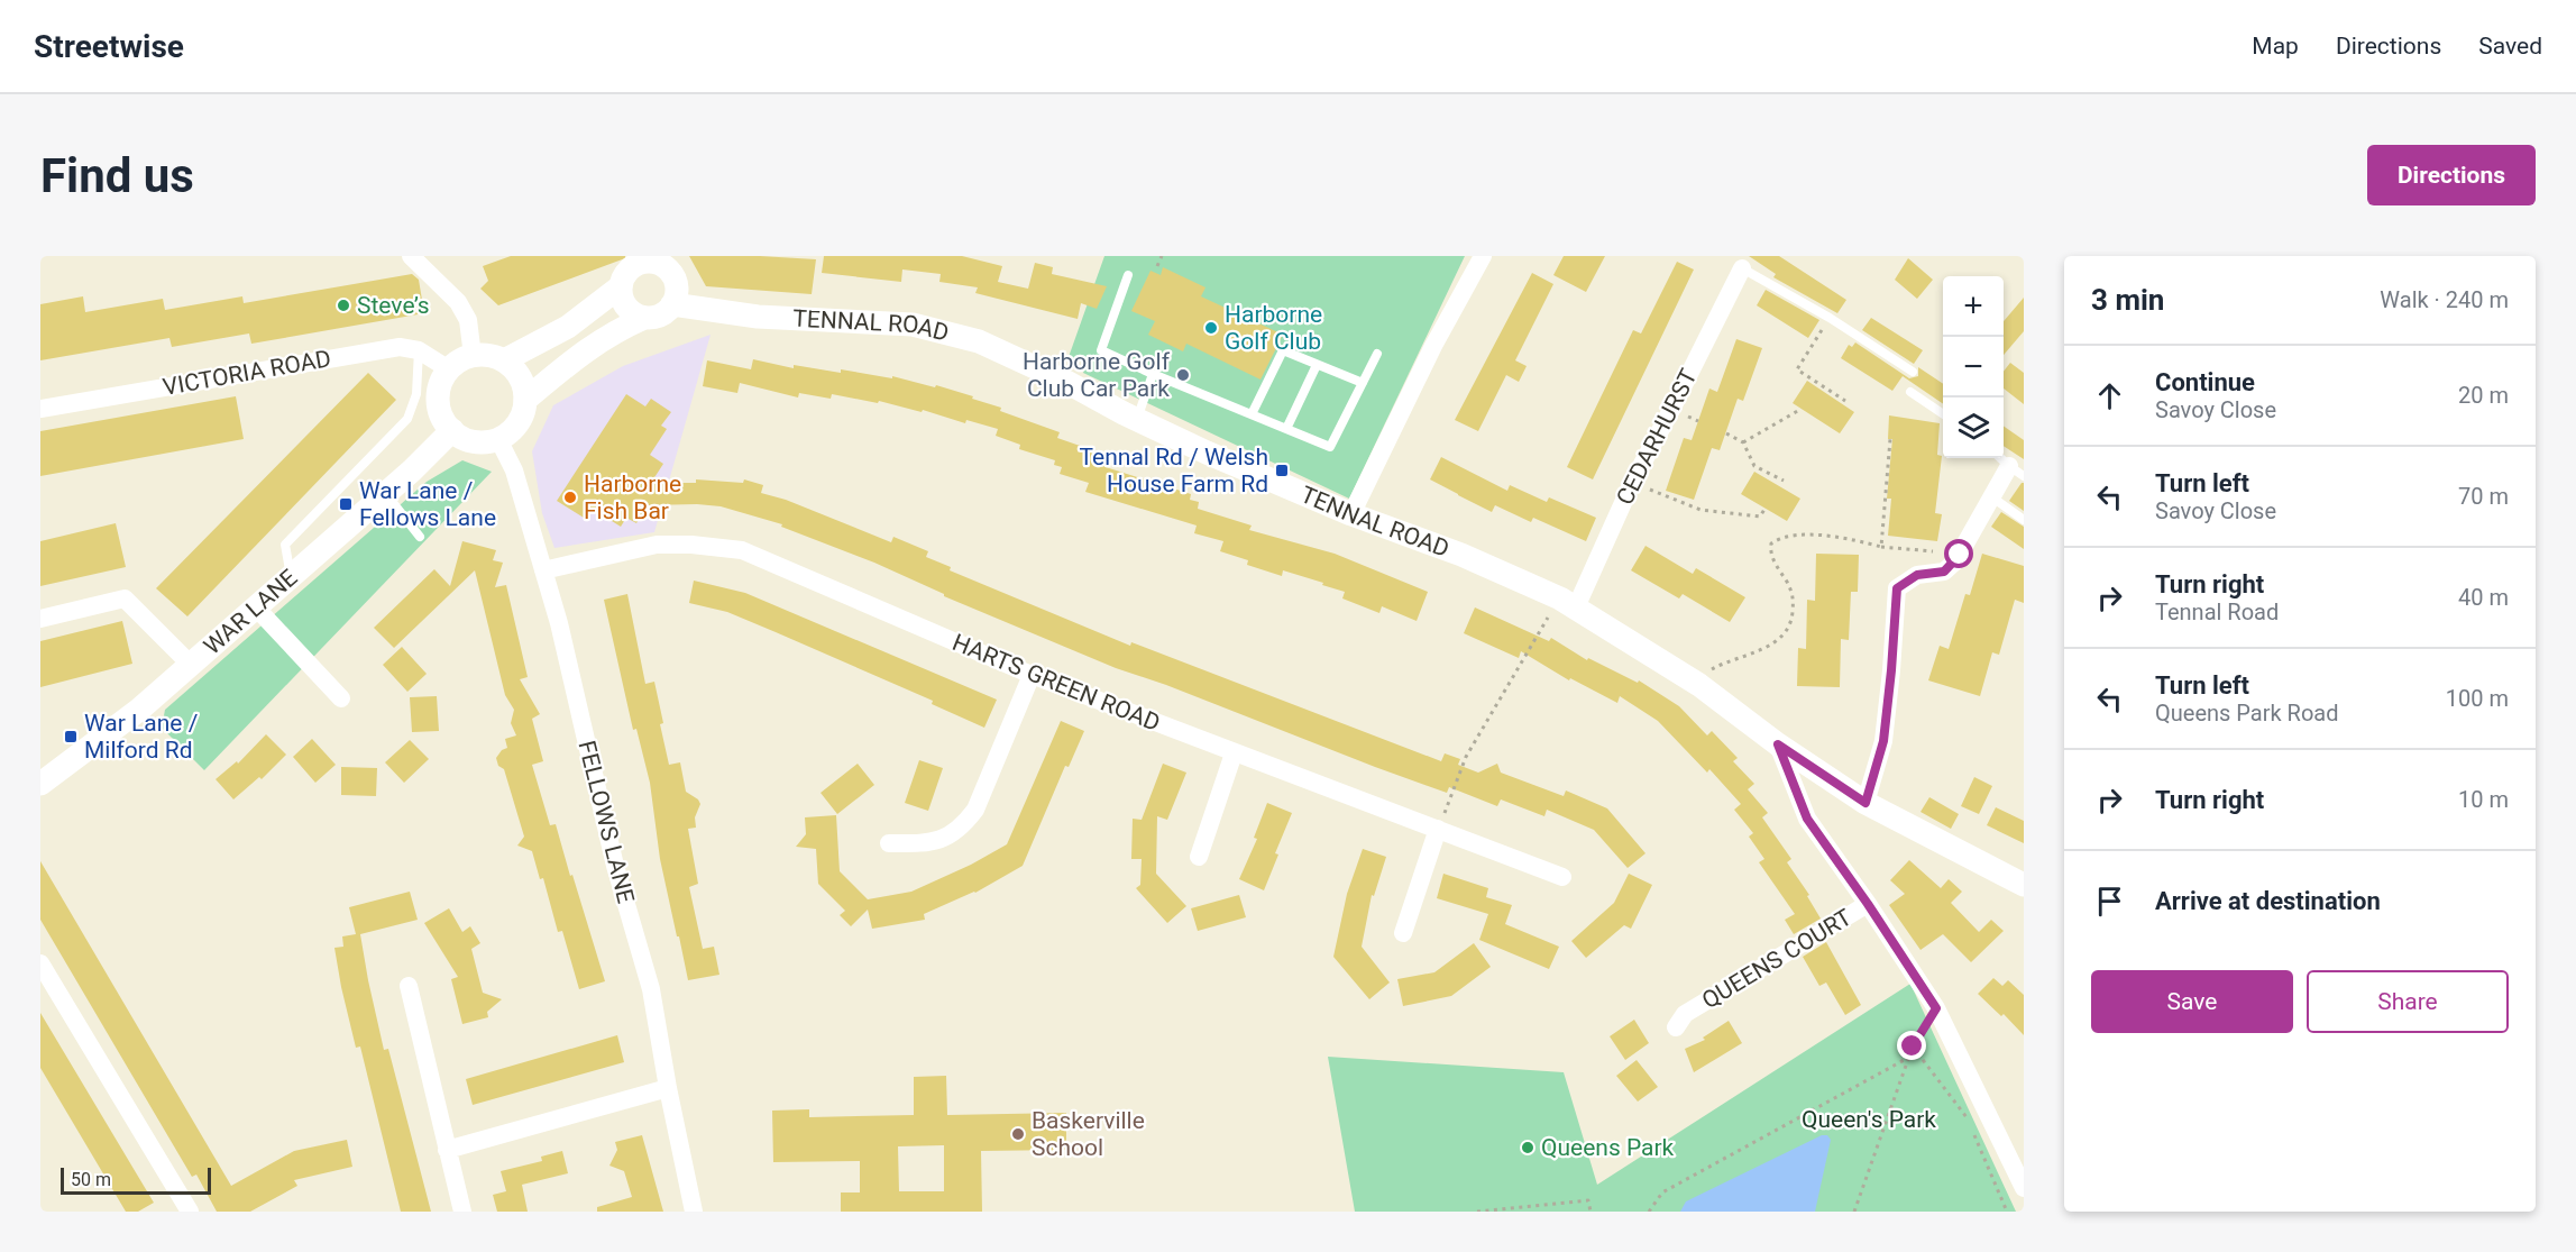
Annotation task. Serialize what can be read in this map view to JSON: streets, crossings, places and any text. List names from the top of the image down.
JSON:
{
  "streets": {
    "street": [
      "TENNAL ROAD",
      "VICTORIA ROAD",
      "CEDARHURST",
      "WAR LANE",
      "HARTS GREEN ROAD",
      "FELLOWS LANE",
      "QUEENS COURT"
    ]
  },
  "crossings": [
    ["TENNAL ROAD", "CEDARHURST"],
    ["VICTORIA ROAD", "WAR LANE"],
    ["VICTORIA ROAD", "FELLOWS LANE"],
    ["WAR LANE", "FELLOWS LANE"],
    ["HARTS GREEN ROAD", "FELLOWS LANE"]
  ],
  "parks": ["Queen's Park"],
  "places": {
    "other": [
      "Steve’s",
      "Harborne Golf Club",
      "Harborne Golf Club Car Park",
      "Harborne Fish Bar",
      "Baskerville School",
      "Queens Park"
    ],
    "transit": ["Tennal Rd / Welsh House Farm Rd", "War Lane / Fellows Lane", "War Lane / Milford Rd"]
  },
  "scale_bar": "50 m",
  "page": {
    "header": "Streetwise",
    "nav": ["Map", "Directions", "Saved"],
    "buttons": [
      "Directions",
      ["Save", "Share"]
    ],
    "title": "Find us",
    "heading": ["3 min", "Walk · 240 m"],
    "map_buttons": ["+", "−"],
    "list": [
      ["Continue", "Savoy Close", "20 m"],
      ["Turn left", "Savoy Close", "70 m"],
      ["Turn right", "Tennal Road", "40 m"],
      ["Turn left", "Queens Park Road", "100 m"],
      ["Turn right", "10 m"],
      "Arrive at destination"
    ],
    "scale": "50 m"
  }
}
